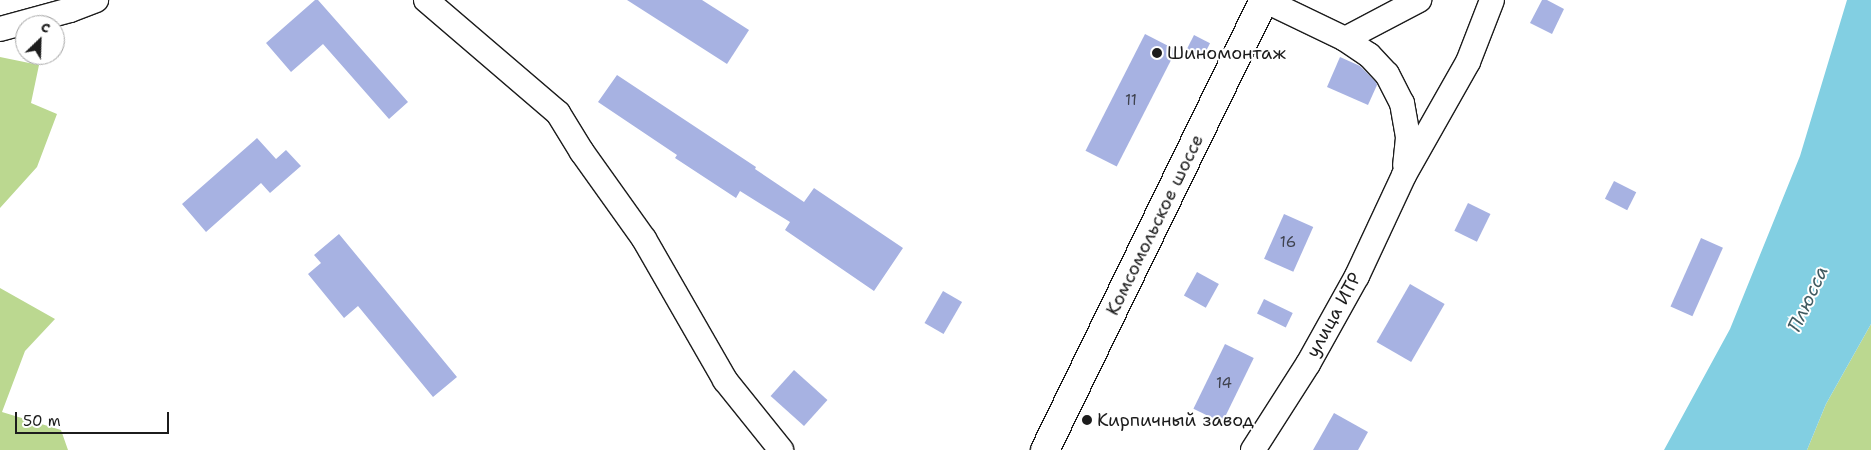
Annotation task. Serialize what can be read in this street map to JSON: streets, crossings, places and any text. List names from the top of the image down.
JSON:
{
  "streets": {
    "main road": ["Комсомольское шоссе"],
    "street": ["улица ИТР"]
  },
  "crossings": [
    ["Комсомольское шоссе", "улица ИТР"]
  ],
  "water": ["Плюсса"],
  "places": ["Шиномонтаж", "Кирпичный завод"],
  "house_numbers": ["11", "16", "14"],
  "scale_bar": "50 m",
  "north": "top right"
}
